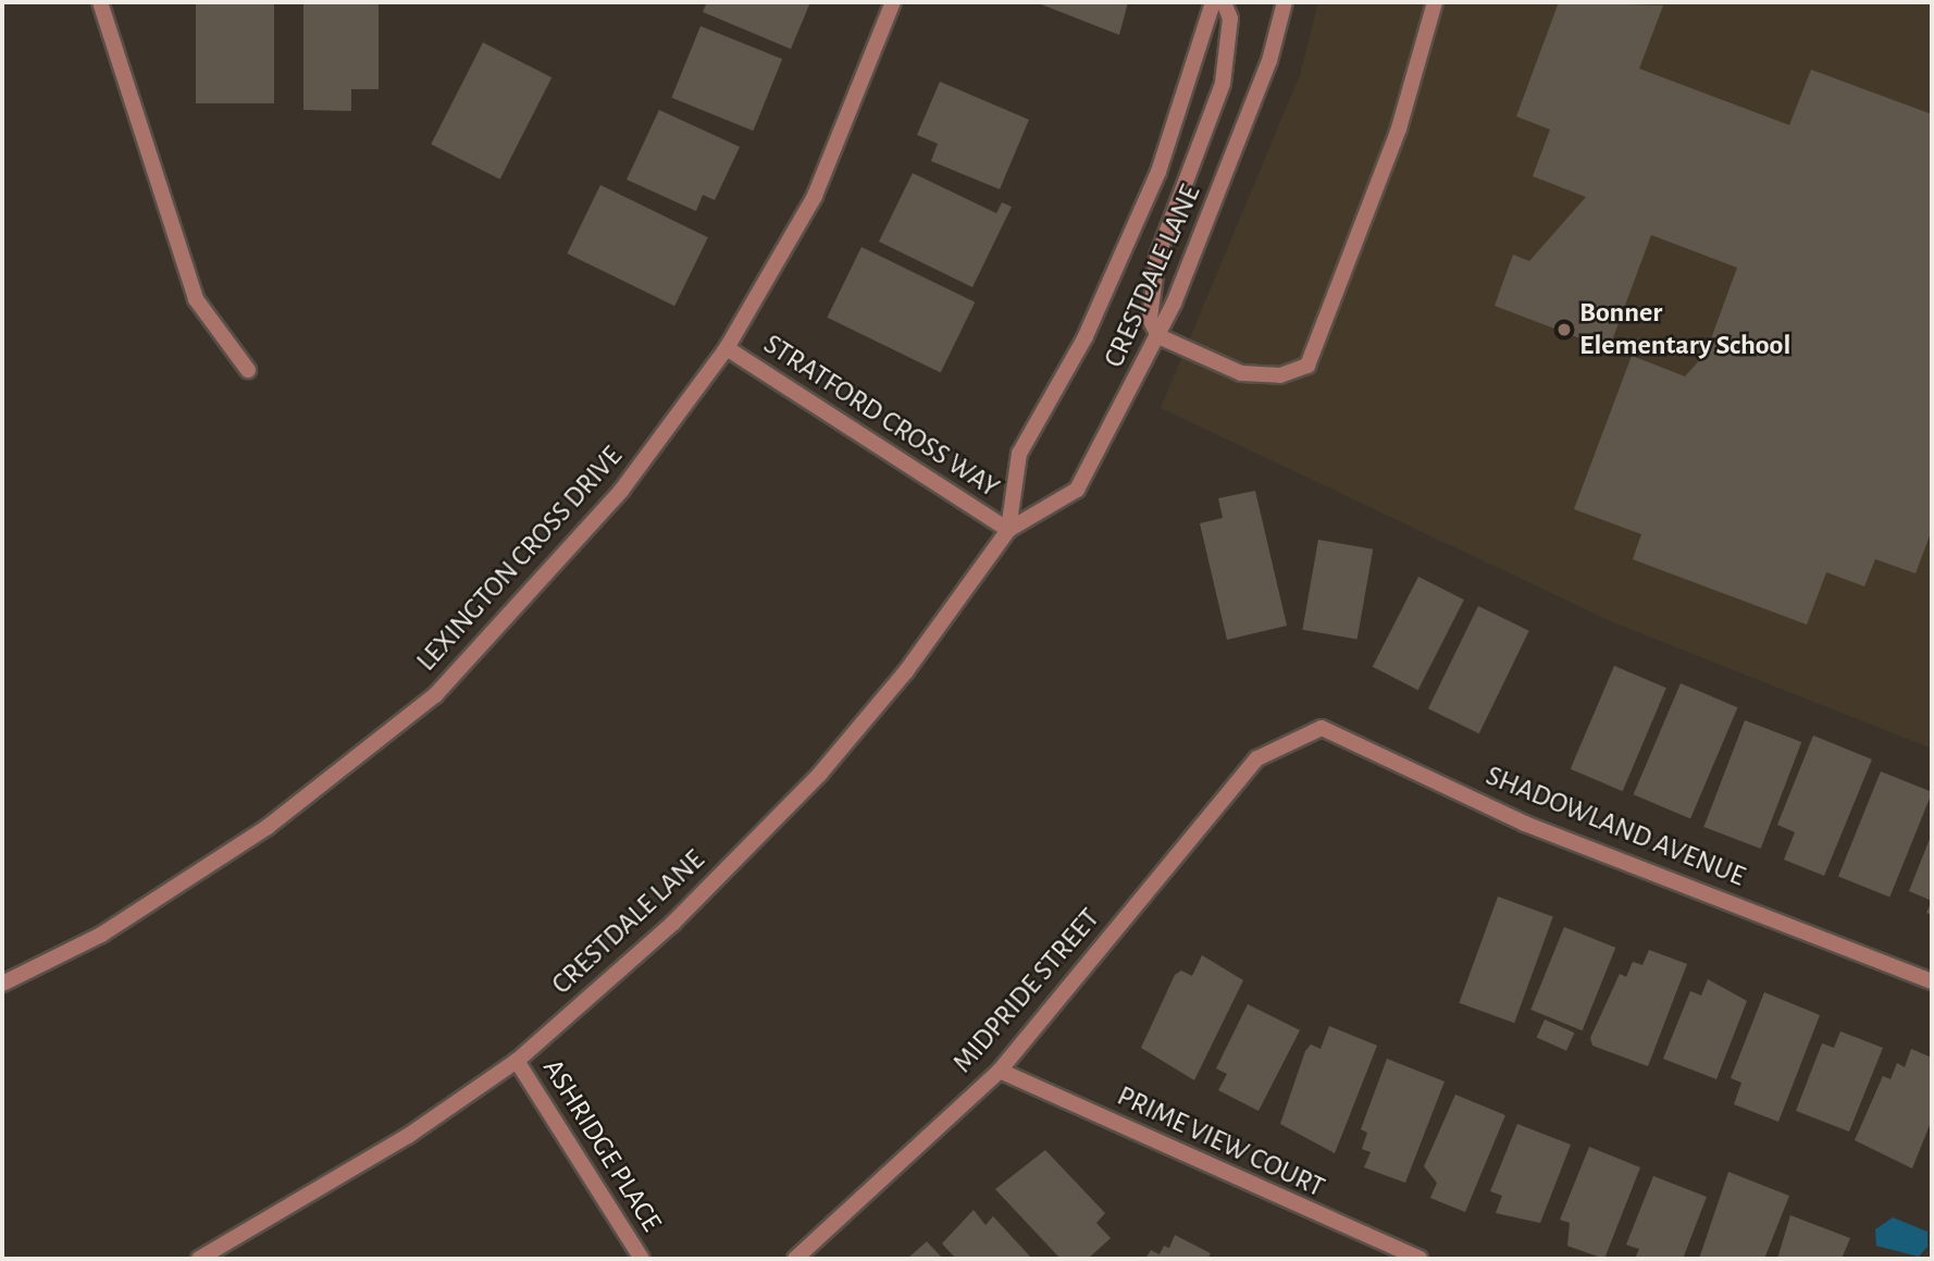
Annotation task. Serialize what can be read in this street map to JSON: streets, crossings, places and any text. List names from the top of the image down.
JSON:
{
  "streets": {
    "street": [
      "CRESTDALE LANE",
      "STRATFORD CROSS WAY",
      "LEXINGTON CROSS DRIVE",
      "SHADOWLAND AVENUE",
      "MIDPRIDE STREET",
      "PRIME VIEW COURT",
      "ASHRIDGE PLACE"
    ]
  },
  "crossings": [
    ["CRESTDALE LANE", "STRATFORD CROSS WAY"],
    ["CRESTDALE LANE", "ASHRIDGE PLACE"],
    ["STRATFORD CROSS WAY", "LEXINGTON CROSS DRIVE"],
    ["SHADOWLAND AVENUE", "MIDPRIDE STREET"],
    ["MIDPRIDE STREET", "PRIME VIEW COURT"]
  ],
  "places": ["Bonner Elementary School"]
}
